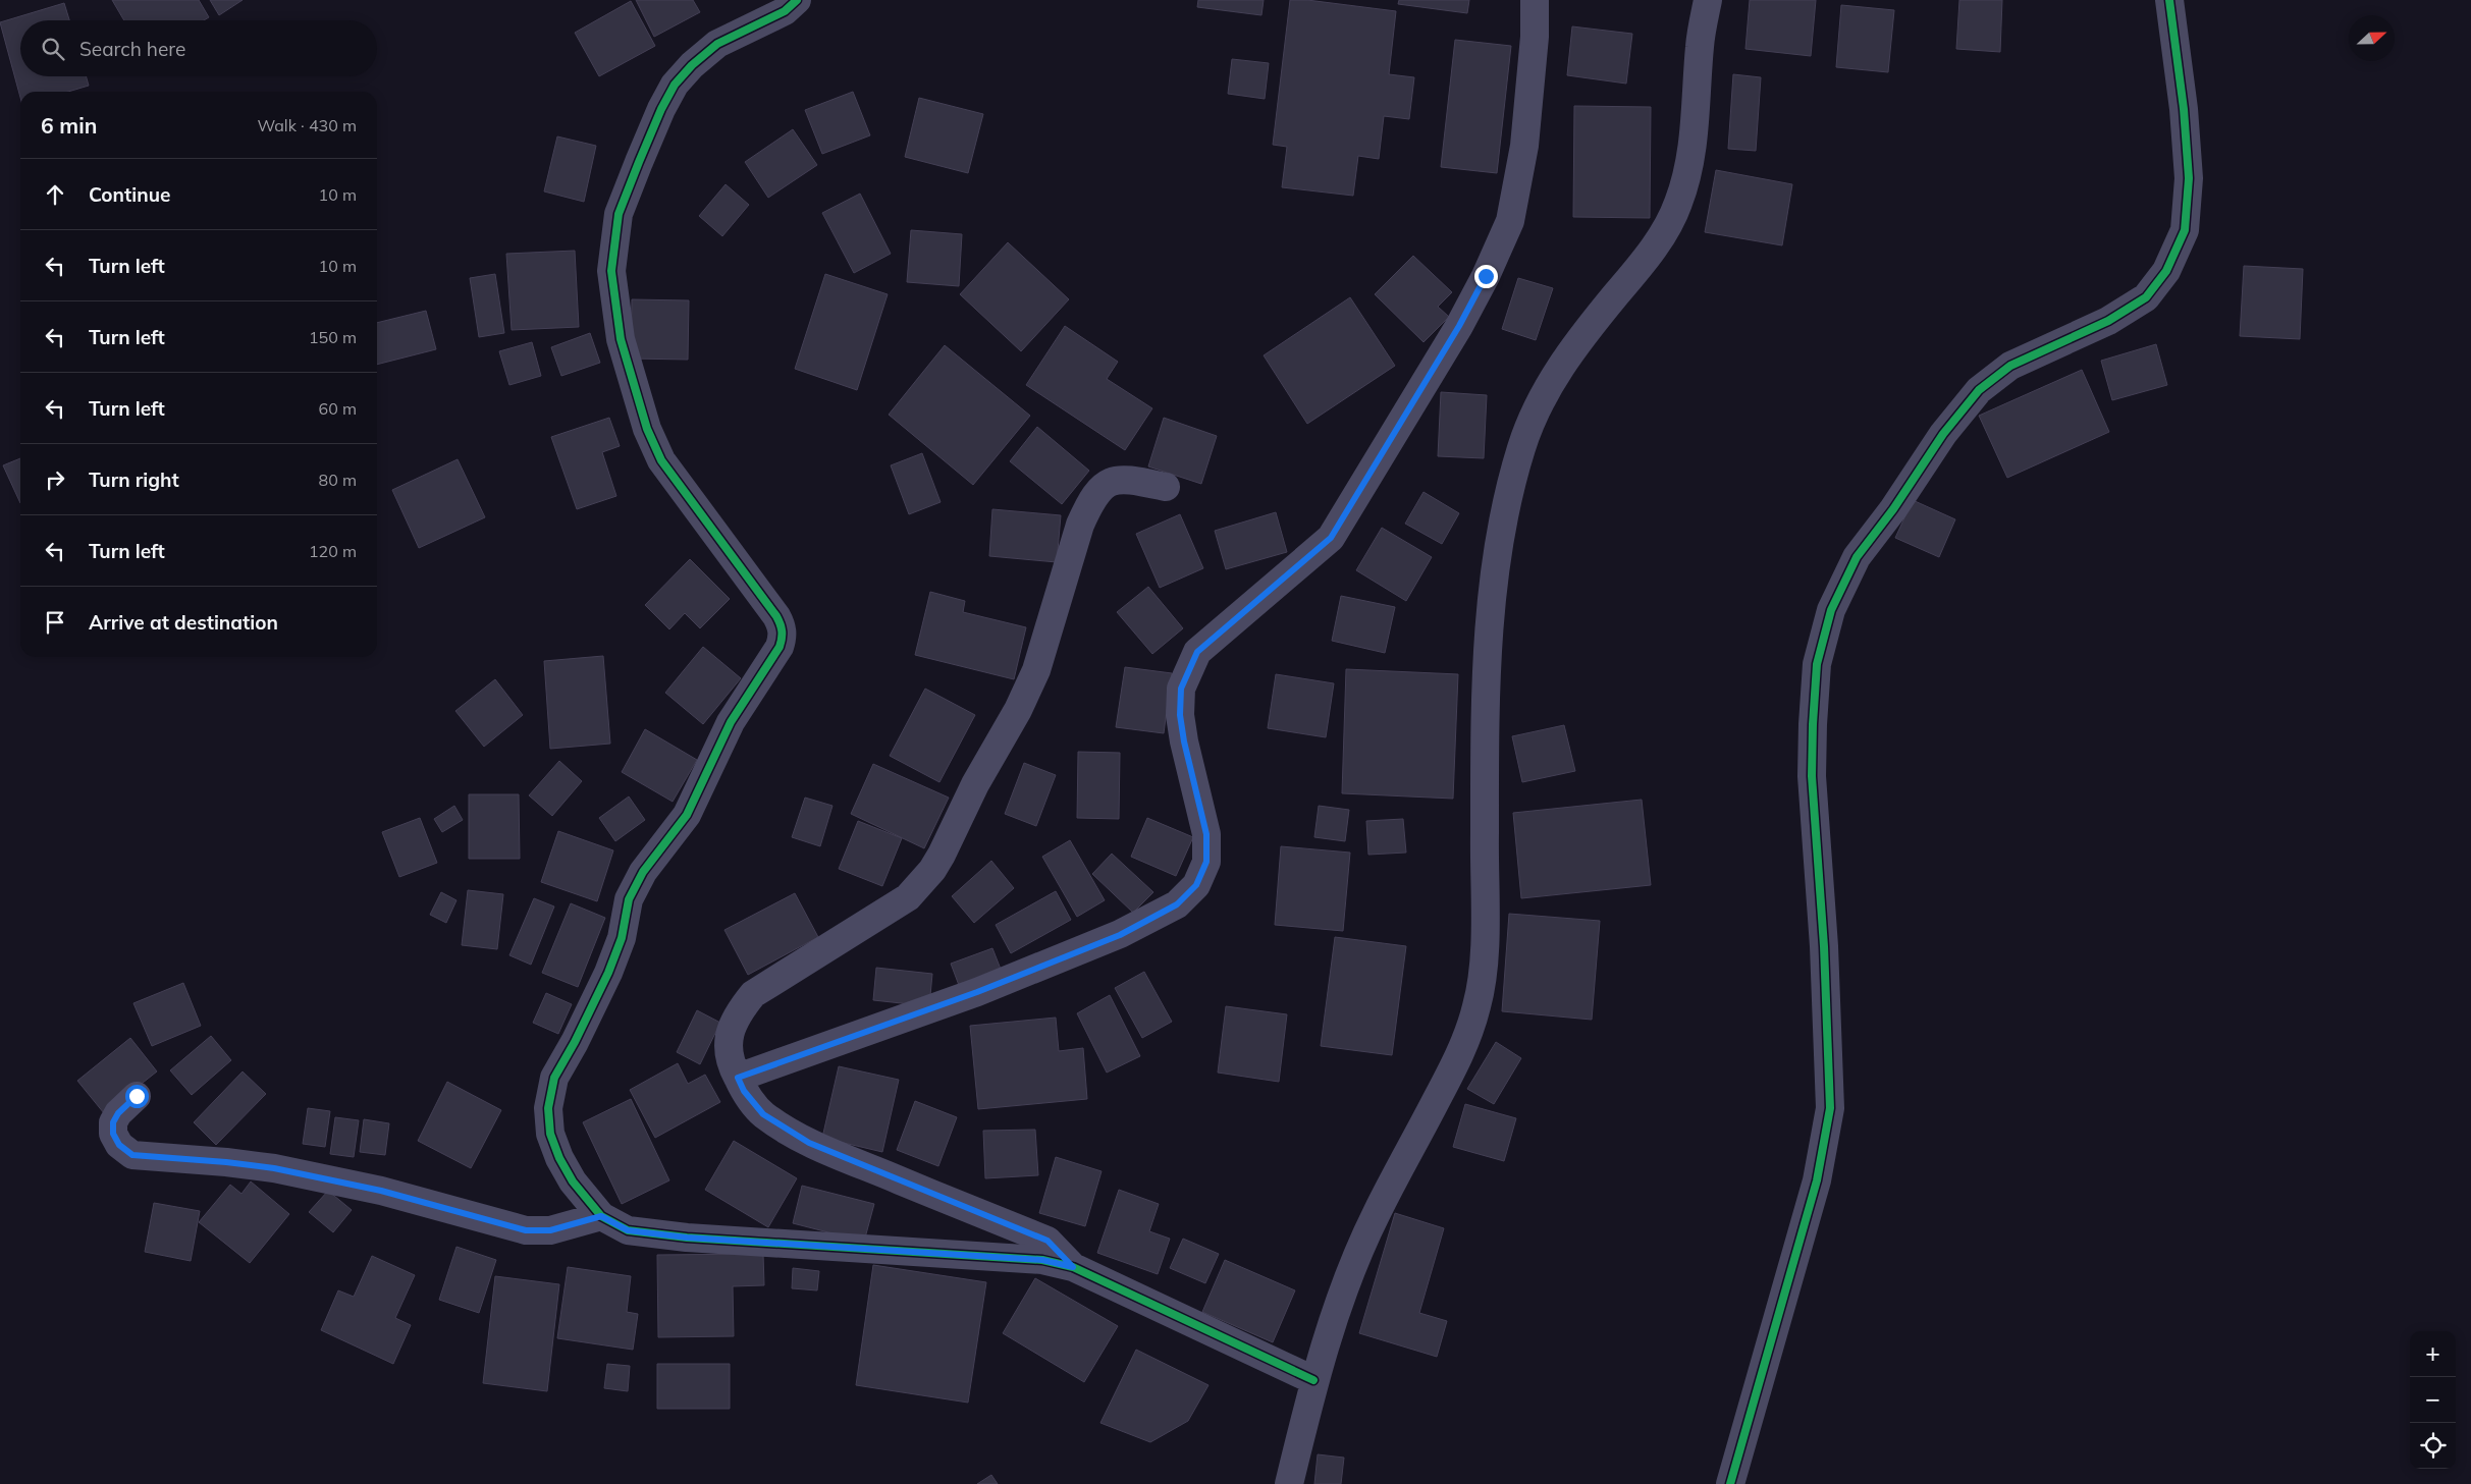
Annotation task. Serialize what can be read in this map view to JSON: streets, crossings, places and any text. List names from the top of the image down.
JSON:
{
  "north": "right",
  "page": {
    "search": "Search here",
    "heading": ["6 min", "Walk · 430 m"],
    "list": [
      ["Continue", "10 m"],
      ["Turn left", "10 m"],
      ["Turn left", "150 m"],
      ["Turn left", "60 m"],
      ["Turn right", "80 m"],
      ["Turn left", "120 m"],
      "Arrive at destination"
    ],
    "map_buttons": ["+", "−"]
  }
}
